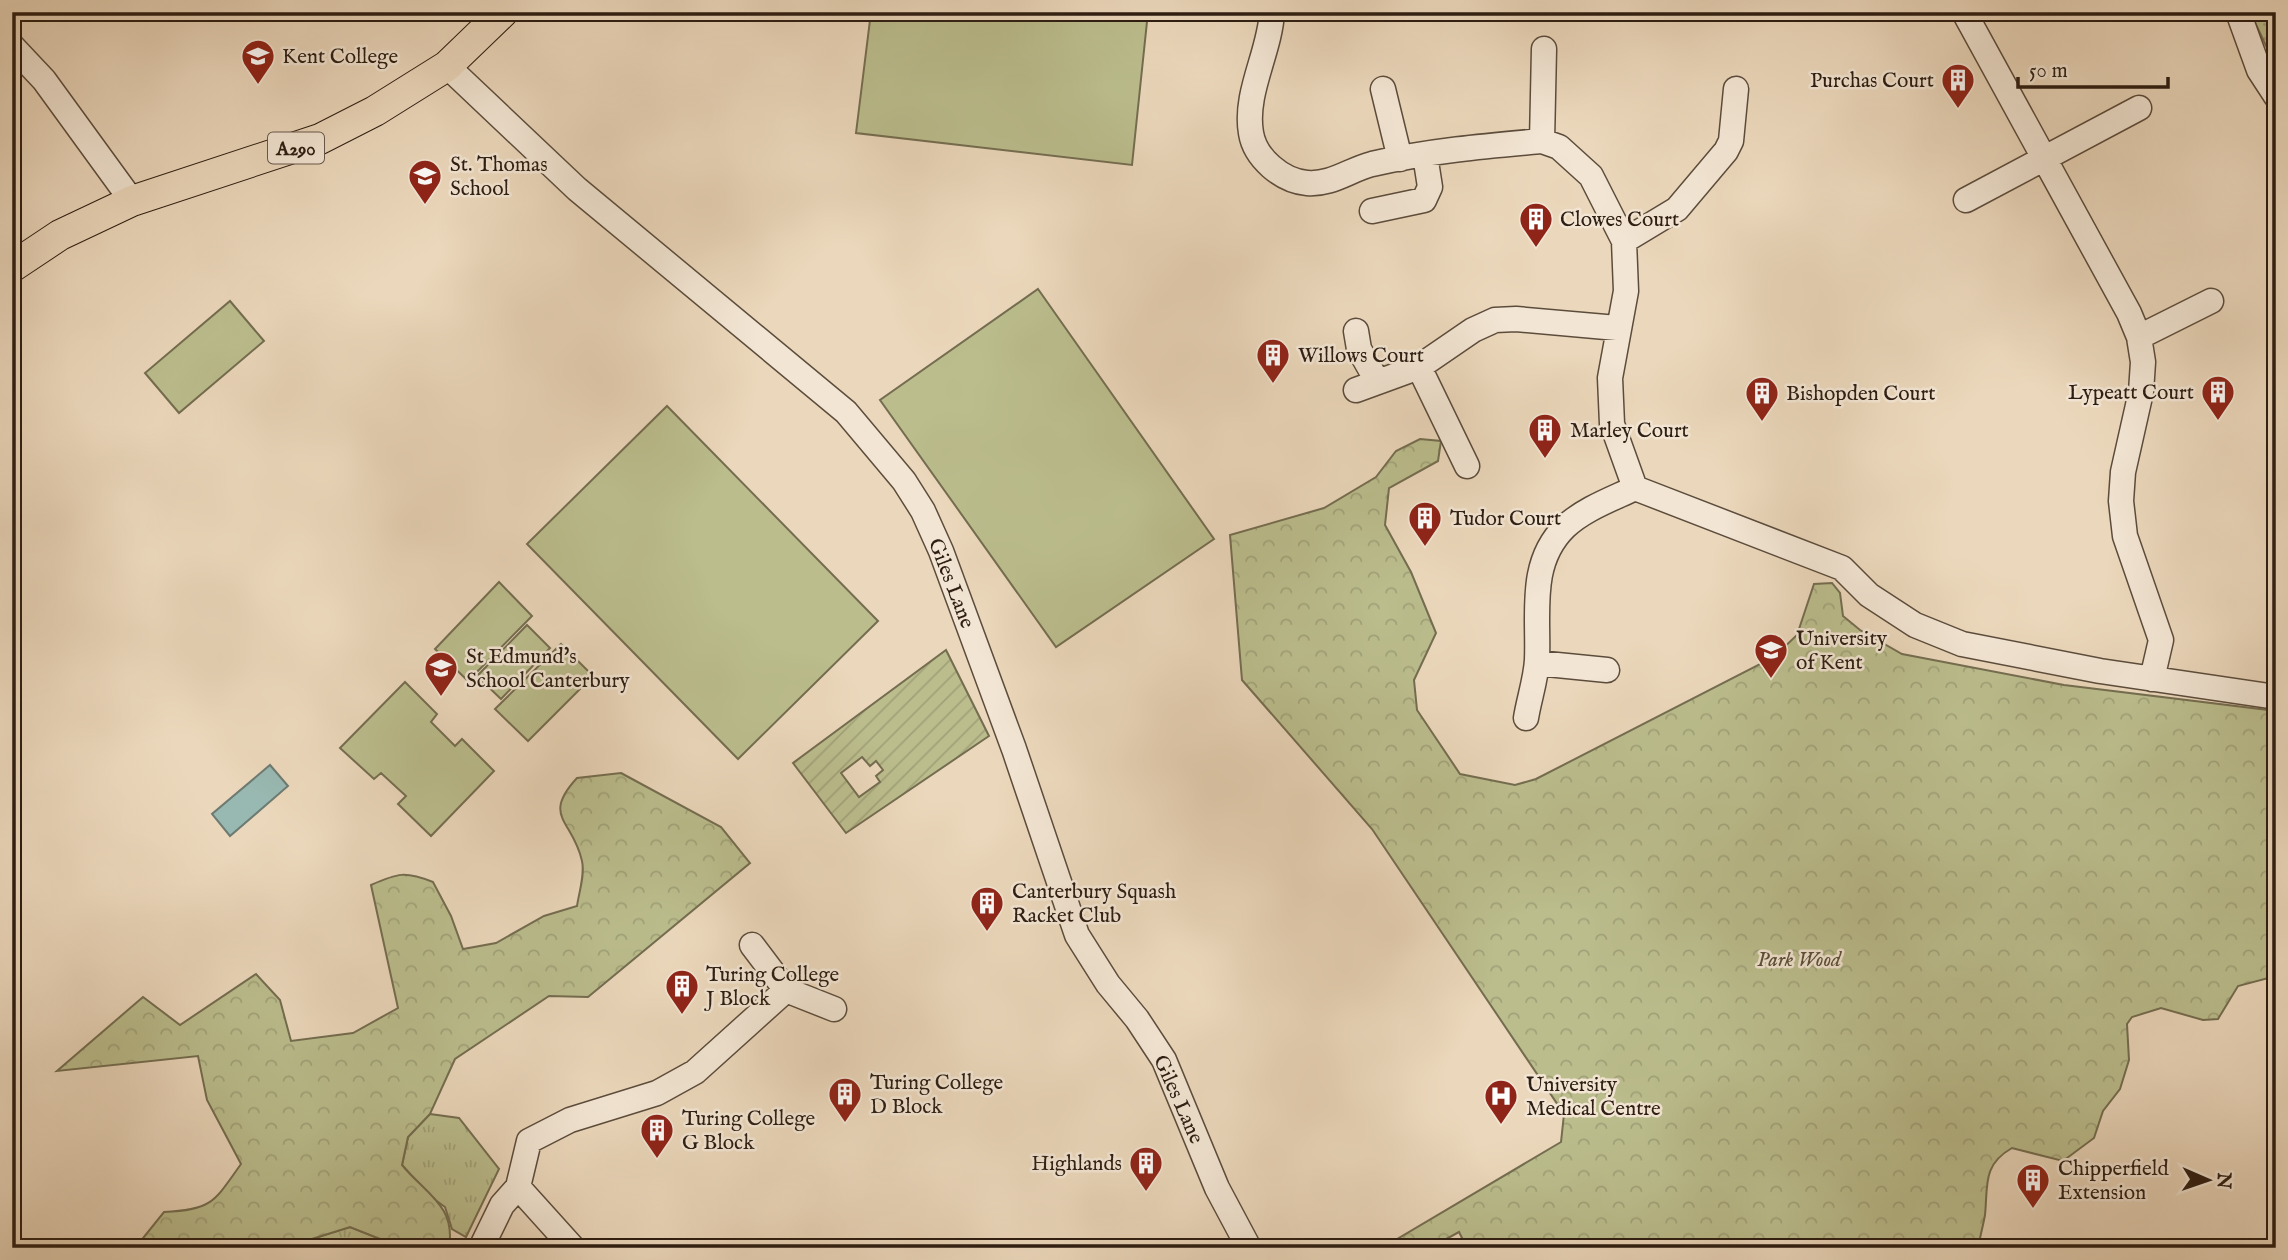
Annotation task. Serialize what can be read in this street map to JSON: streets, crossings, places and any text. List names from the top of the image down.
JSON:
{
  "streets": {
    "main road": ["A290"],
    "street": ["Giles Lane"]
  },
  "crossings": [
    ["A290", "Giles Lane"]
  ],
  "parks": ["Park Wood"],
  "places": {
    "school or university": [
      "Kent College",
      "St. Thomas School",
      "University of Kent",
      "St Edmund's School Canterbury"
    ],
    "building": [
      "Purchas Court",
      "Clowes Court",
      "Willows Court",
      "Lypeatt Court",
      "Bishopden Court",
      "Marley Court",
      "Tudor Court",
      "Canterbury Squash Racket Club",
      "Turing College J Block",
      "Turing College D Block",
      "Turing College G Block",
      "Highlands",
      "Chipperfield Extension"
    ],
    "hospital": ["University Medical Centre"]
  },
  "scale_bar": "50 m",
  "north": "right"
}
